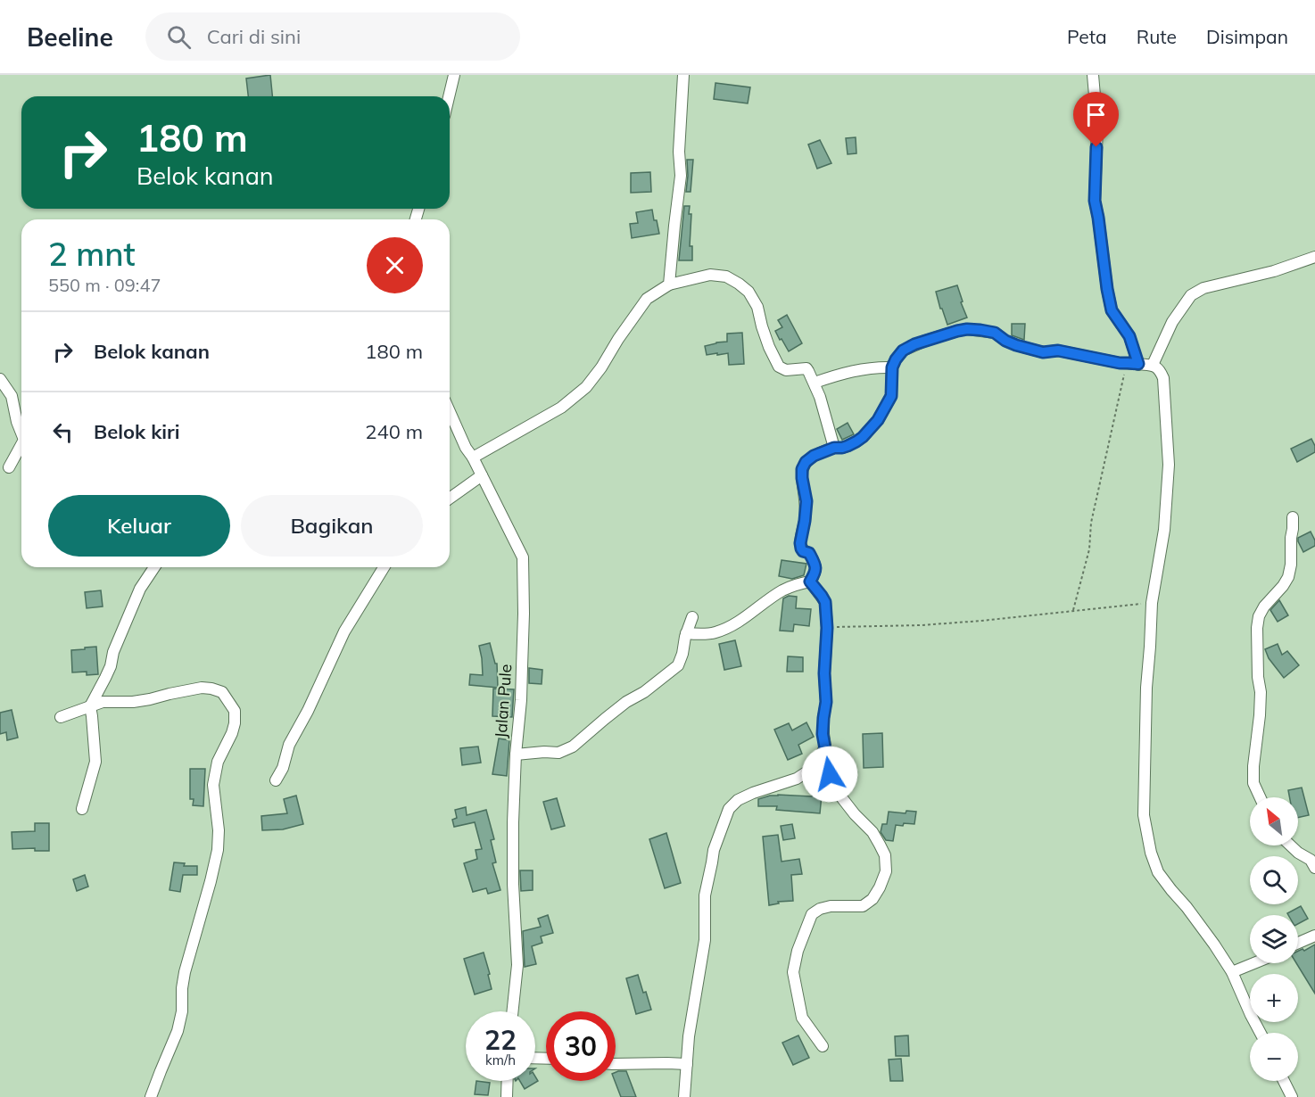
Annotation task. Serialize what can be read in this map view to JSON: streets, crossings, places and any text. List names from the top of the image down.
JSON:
{
  "streets": {
    "street": ["Jalan Pule"]
  },
  "north": "top left",
  "page": {
    "header": "Beeline",
    "search": "Cari di sini",
    "nav": ["Peta", "Rute", "Disimpan"],
    "turn": ["180 m", "Belok kanan"],
    "heading": ["2 mnt", "550 m · 09:47"],
    "list": [
      {
        "name": "Belok kanan",
        "value": "180 m"
      },
      {
        "name": "Belok kiri",
        "value": "240 m"
      }
    ],
    "buttons": ["Keluar", "Bagikan"],
    "map_buttons": ["+", "−"],
    "speed": "22 km/h",
    "limit": "30"
  }
}
